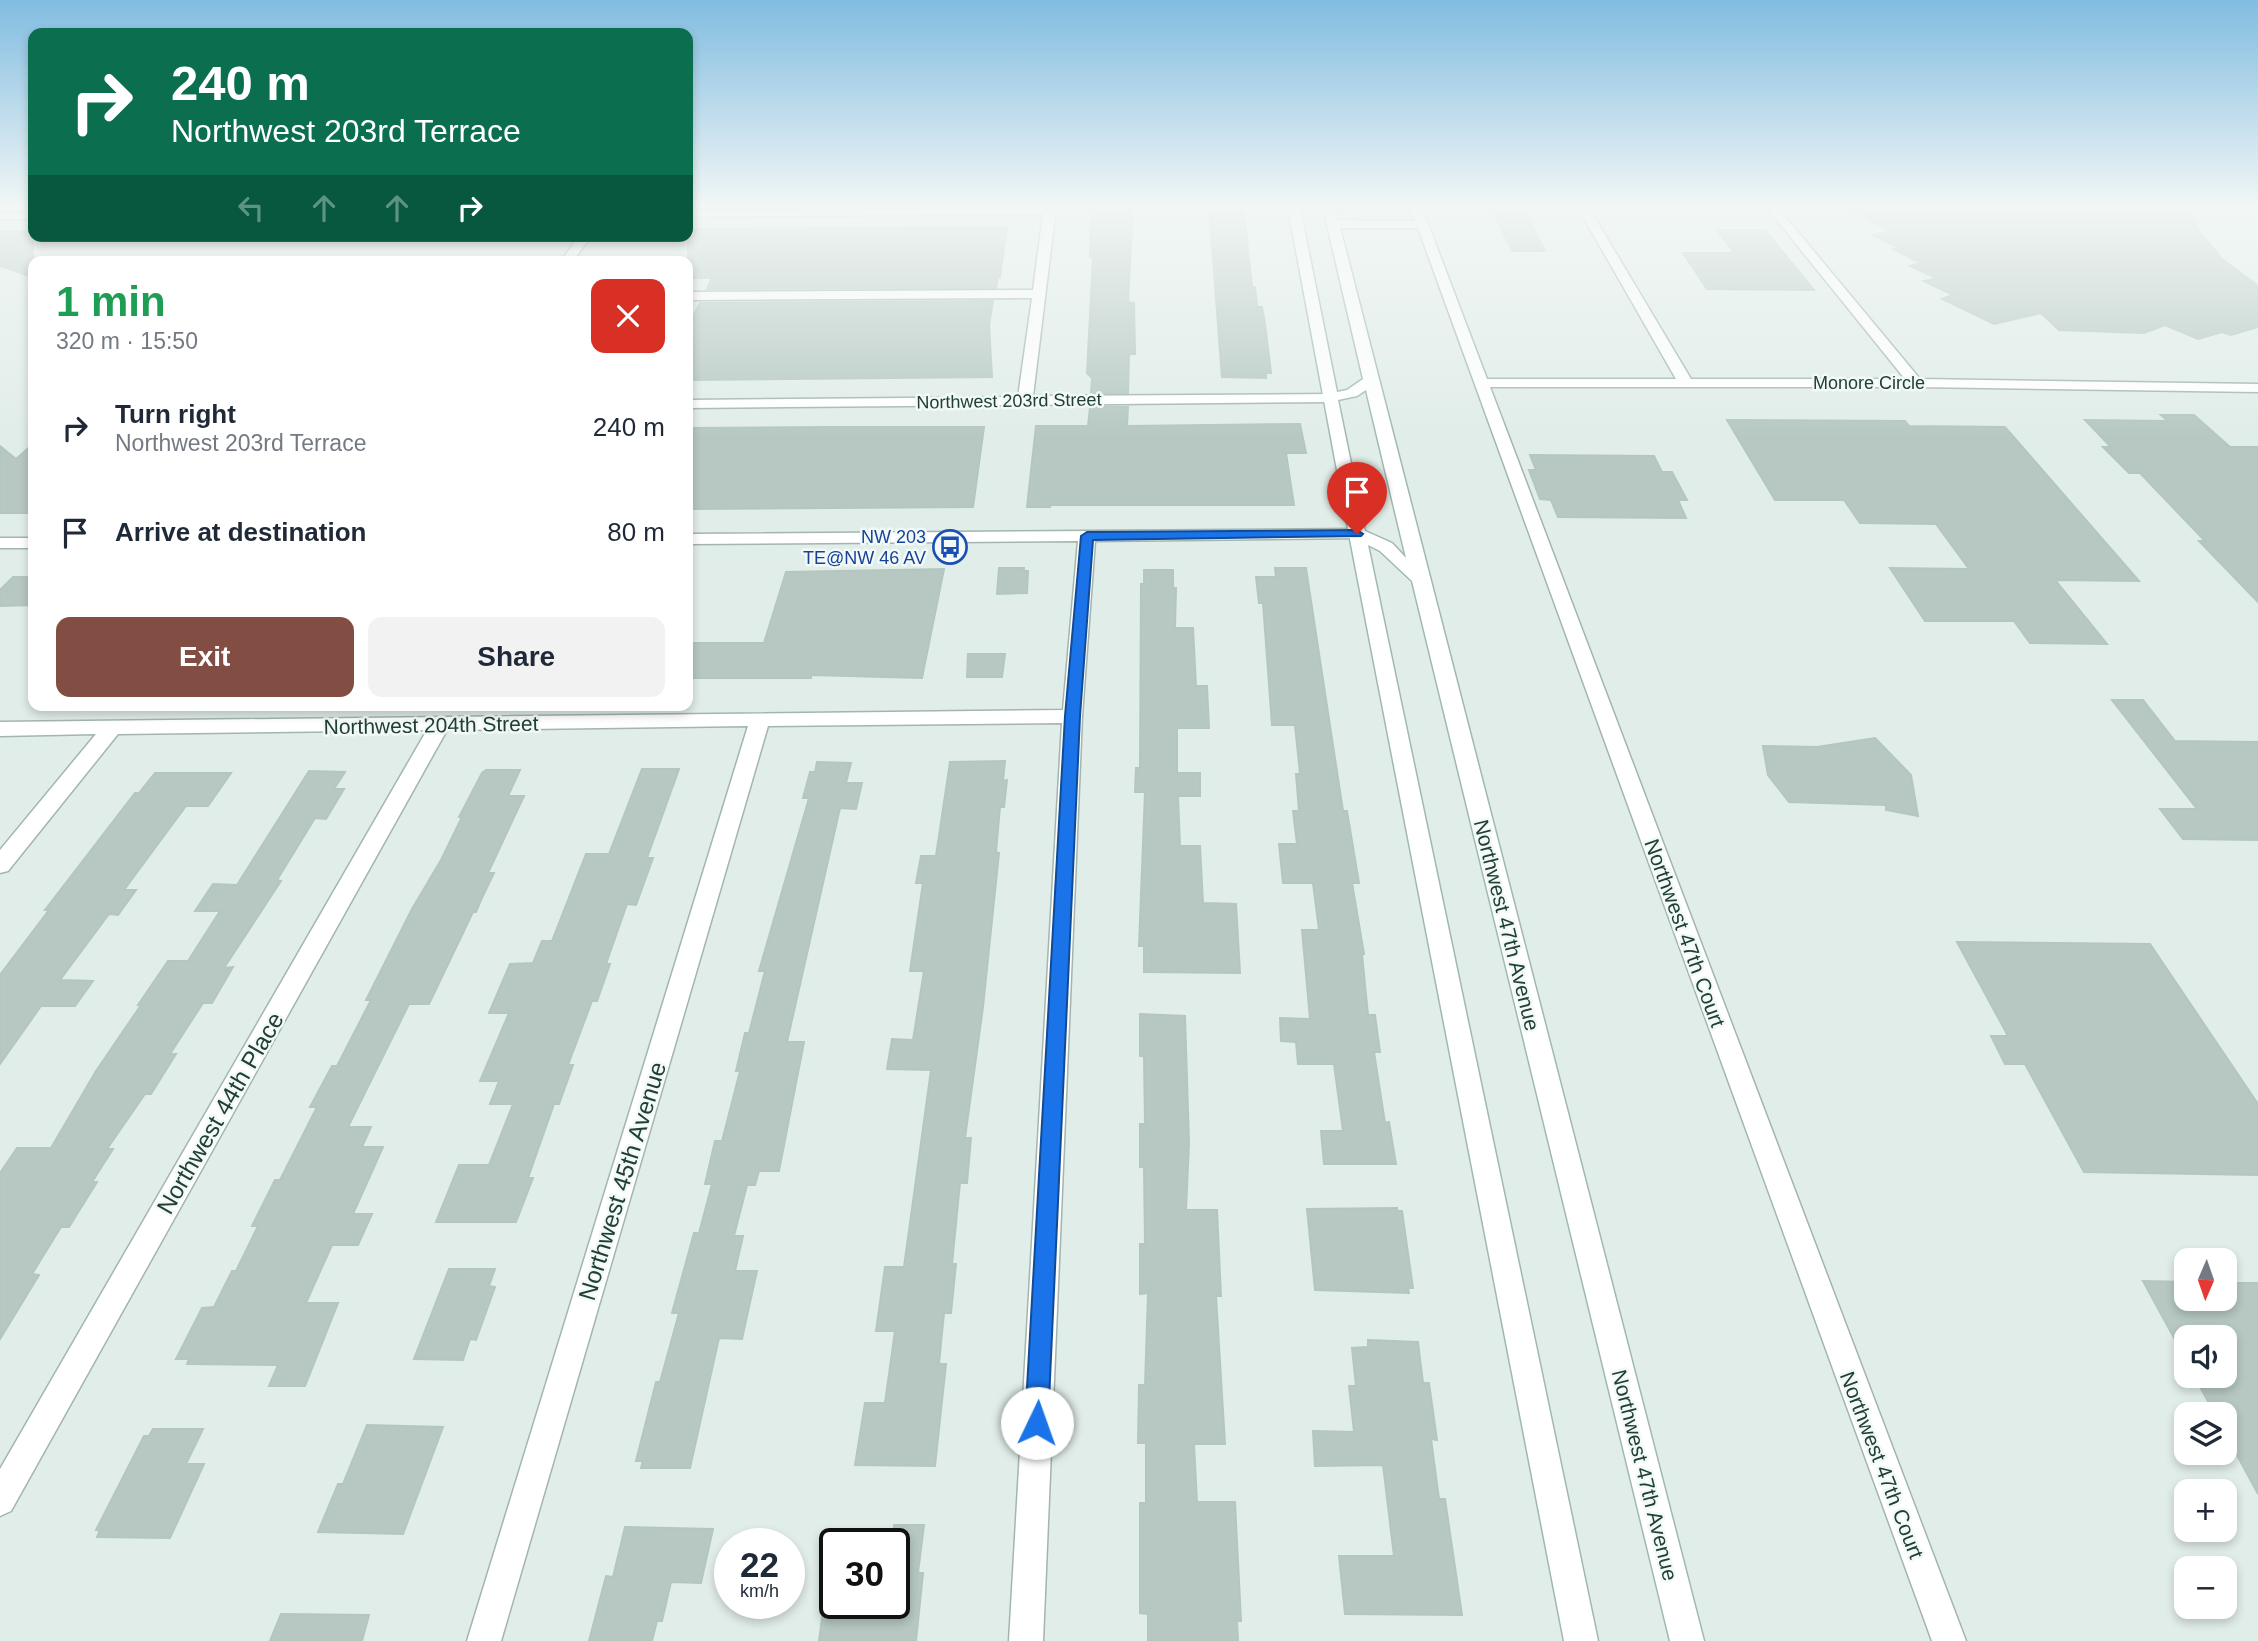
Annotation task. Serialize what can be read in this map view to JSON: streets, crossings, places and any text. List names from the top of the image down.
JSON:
{
  "streets": {
    "street": [
      "Monore Circle",
      "Northwest 203rd Street",
      "Northwest 204th Street",
      "Northwest 47th Avenue",
      "Northwest 47th Court",
      "Northwest 44th Place",
      "Northwest 45th Avenue"
    ]
  },
  "crossings": [
    ["Monore Circle", "Northwest 47th Court"],
    ["Northwest 203rd Street", "Northwest 47th Avenue"],
    ["Northwest 204th Street", "Northwest 44th Place"],
    ["Northwest 204th Street", "Northwest 45th Avenue"]
  ],
  "places": {
    "bus stop": ["NW 203 TE@NW 46 AV"]
  },
  "north": "bottom",
  "page": {
    "turn": ["240 m", "Northwest 203rd Terrace"],
    "heading": ["1 min", "320 m · 15:50"],
    "list": [
      {
        "name": "Turn right",
        "note": "Northwest 203rd Terrace",
        "value": "240 m"
      },
      {
        "name": "Arrive at destination",
        "value": "80 m"
      }
    ],
    "buttons": ["Exit", "Share"],
    "map_buttons": ["+", "−"],
    "speed": "22 km/h",
    "limit": "30"
  }
}
